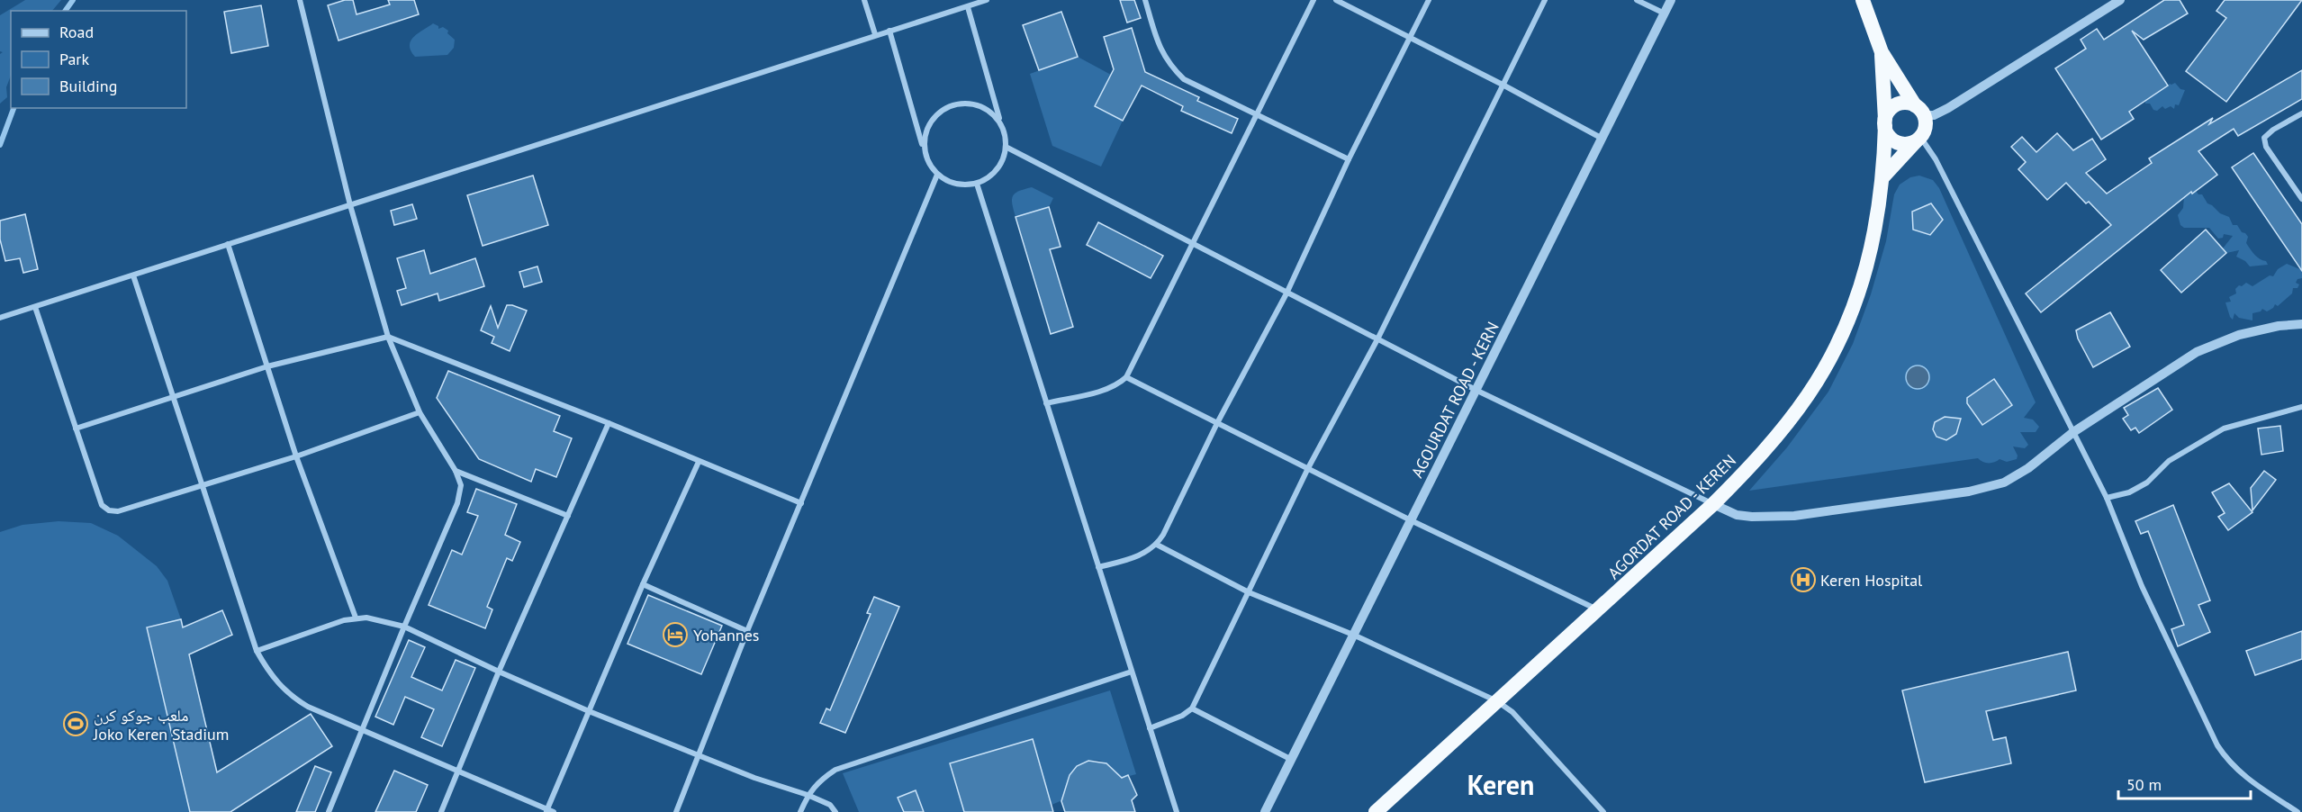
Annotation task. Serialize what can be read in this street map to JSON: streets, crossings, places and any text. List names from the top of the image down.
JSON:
{
  "streets": {
    "highway": ["AGORDAT ROAD - KEREN"],
    "street": ["AGOURDAT ROAD - KERN"]
  },
  "districts": ["Keren"],
  "places": {
    "hospital": ["Keren Hospital"],
    "hotel": ["Yohannes"],
    "sports": ["ملعب جوكو كرن Joko Keren Stadium"]
  },
  "legend": ["Road", "Park", "Building"],
  "scale_bar": "50 m"
}
